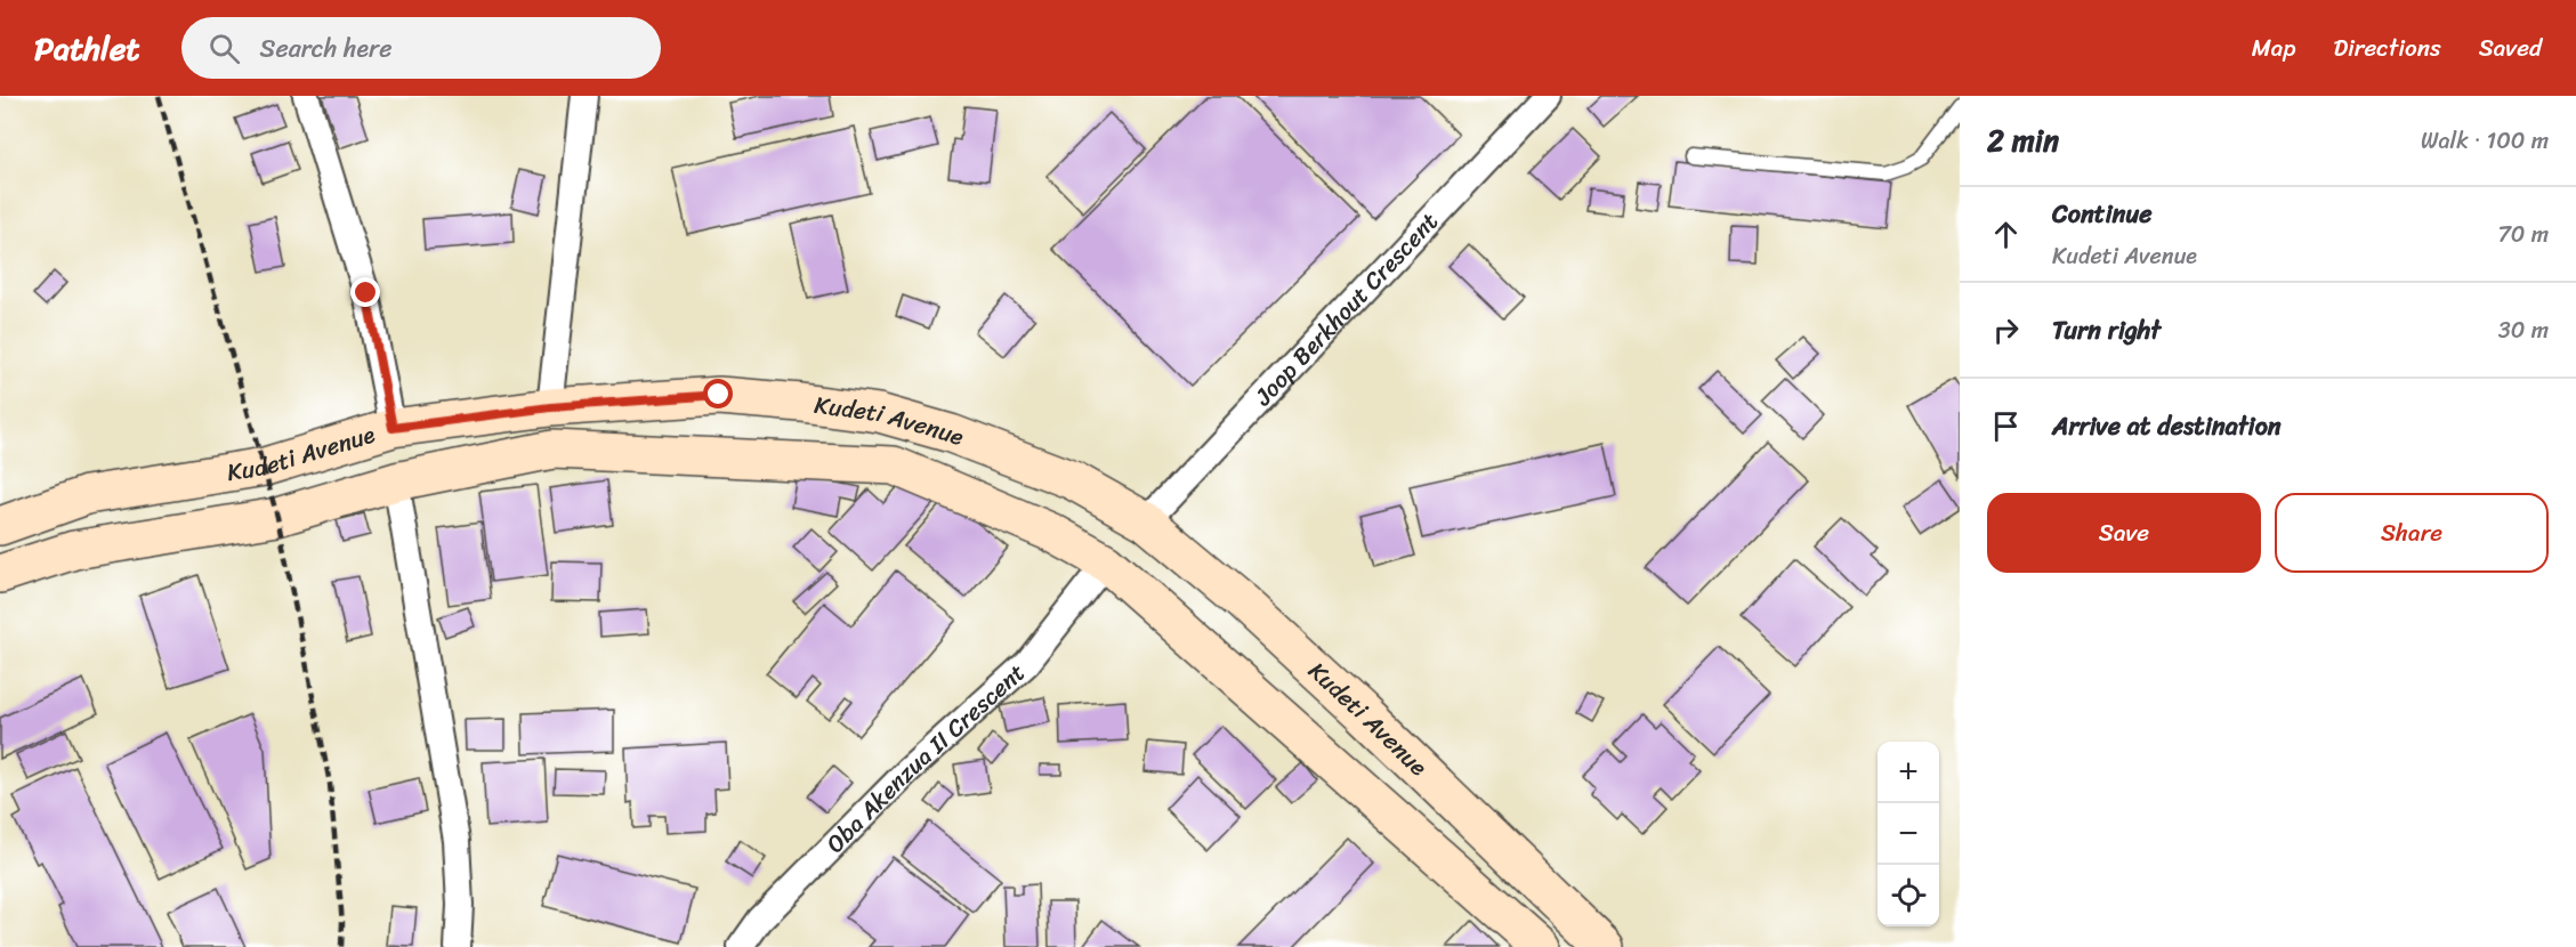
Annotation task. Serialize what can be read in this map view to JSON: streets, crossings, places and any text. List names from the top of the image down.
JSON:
{
  "streets": {
    "main road": ["Kudeti Avenue"],
    "street": ["Joop Berkhout Crescent", "Oba Akenzua II Crescent"]
  },
  "crossings": [
    ["Joop Berkhout Crescent", "Kudeti Avenue"],
    ["Kudeti Avenue", "Oba Akenzua II Crescent"]
  ],
  "page": {
    "header": "Pathlet",
    "search": "Search here",
    "nav": ["Map", "Directions", "Saved"],
    "heading": ["2 min", "Walk · 100 m"],
    "list": [
      ["Continue", "Kudeti Avenue", "70 m"],
      ["Turn right", "30 m"],
      "Arrive at destination"
    ],
    "buttons": ["Save", "Share"],
    "map_buttons": ["+", "−"]
  }
}
